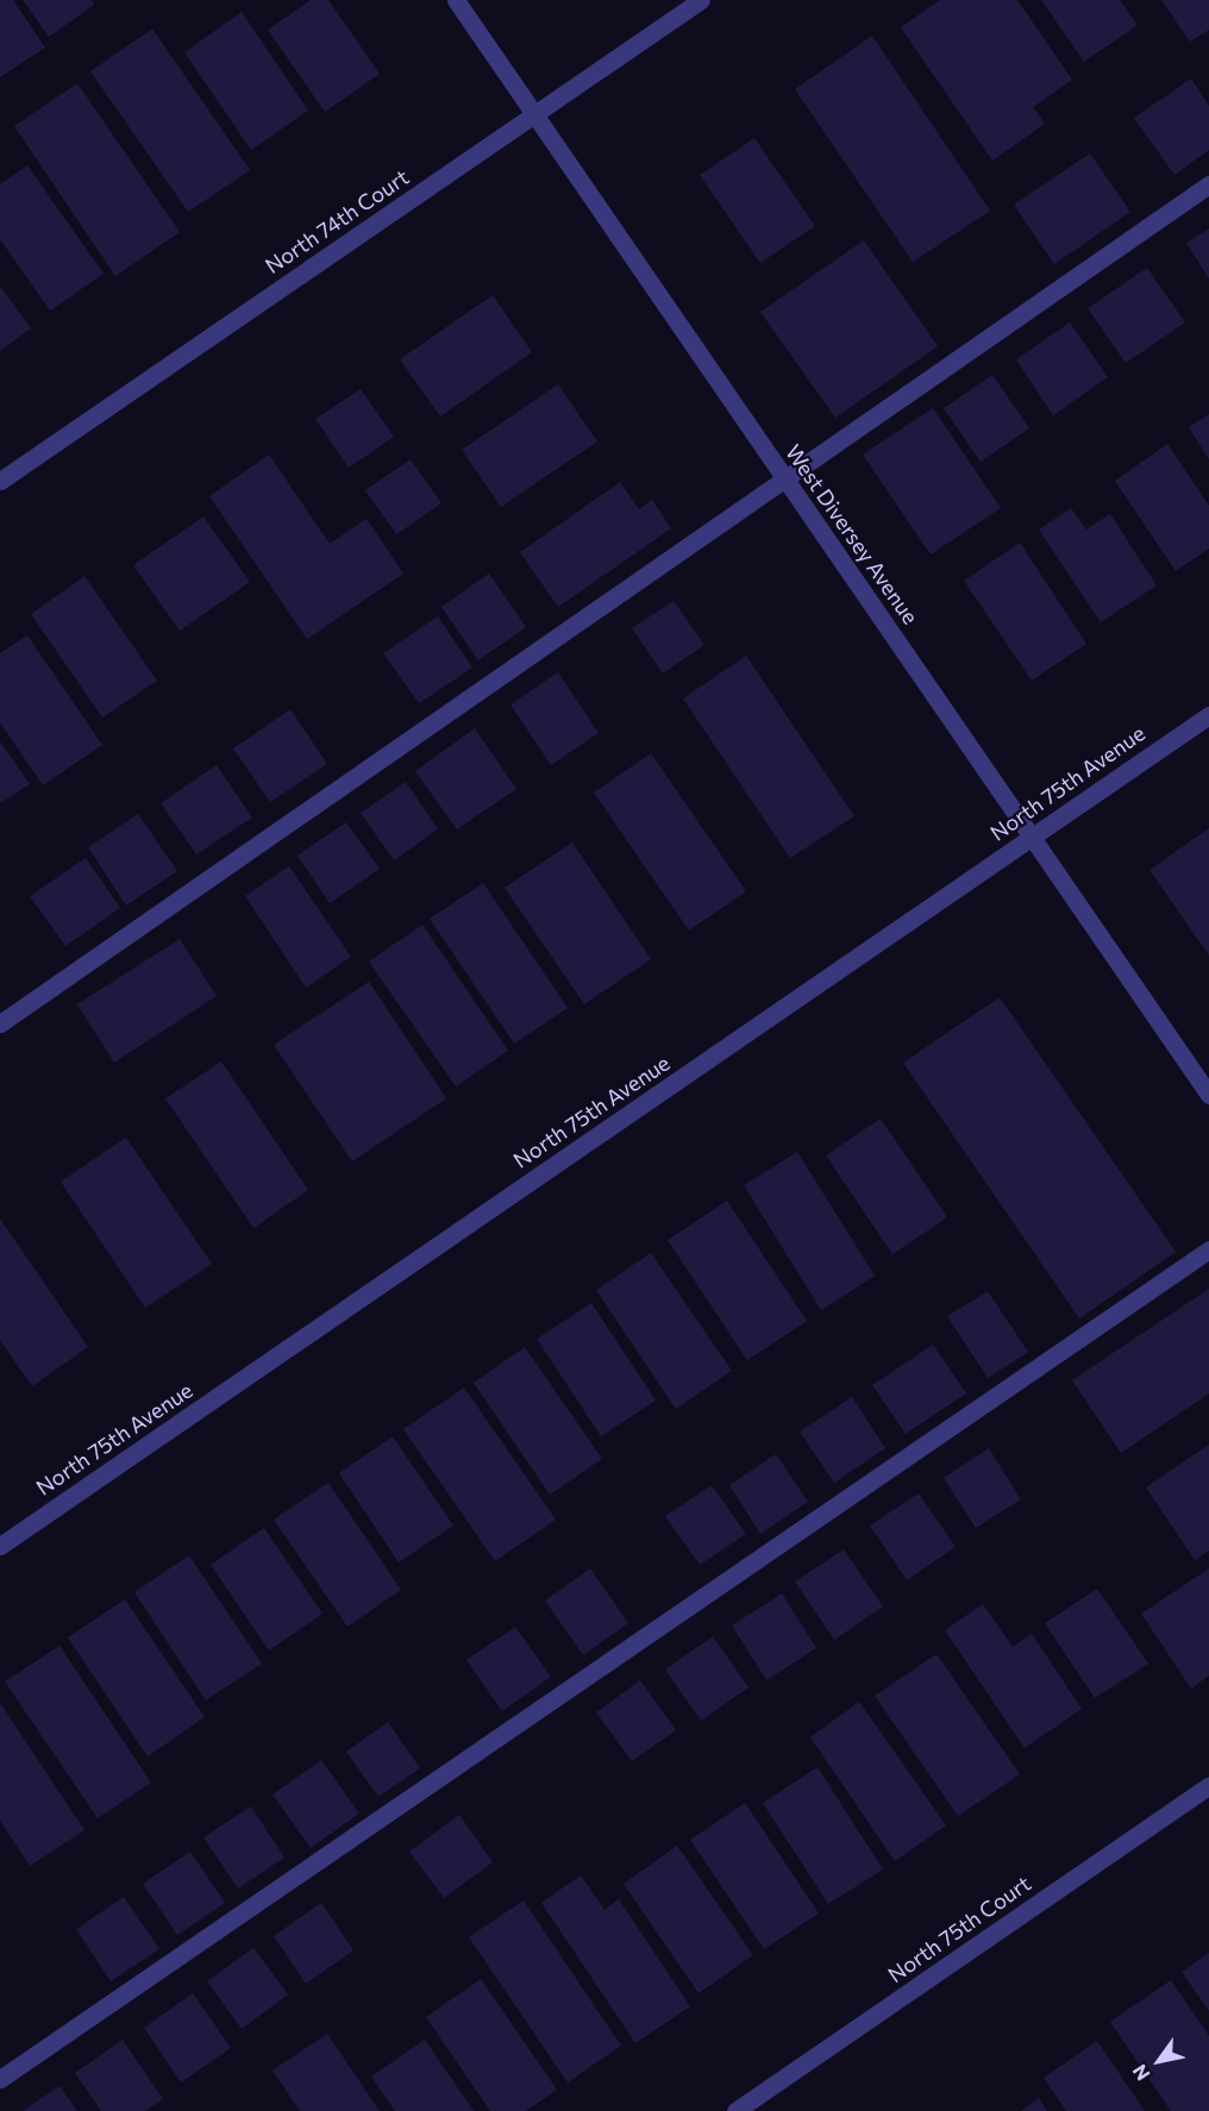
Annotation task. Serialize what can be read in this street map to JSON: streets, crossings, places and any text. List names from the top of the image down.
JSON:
{
  "streets": {
    "street": [
      "North 74th Court",
      "West Diversey Avenue",
      "North 75th Avenue",
      "North 75th Court"
    ]
  },
  "crossings": [
    ["North 74th Court", "West Diversey Avenue"],
    ["West Diversey Avenue", "North 75th Avenue"]
  ],
  "north": "bottom left"
}
